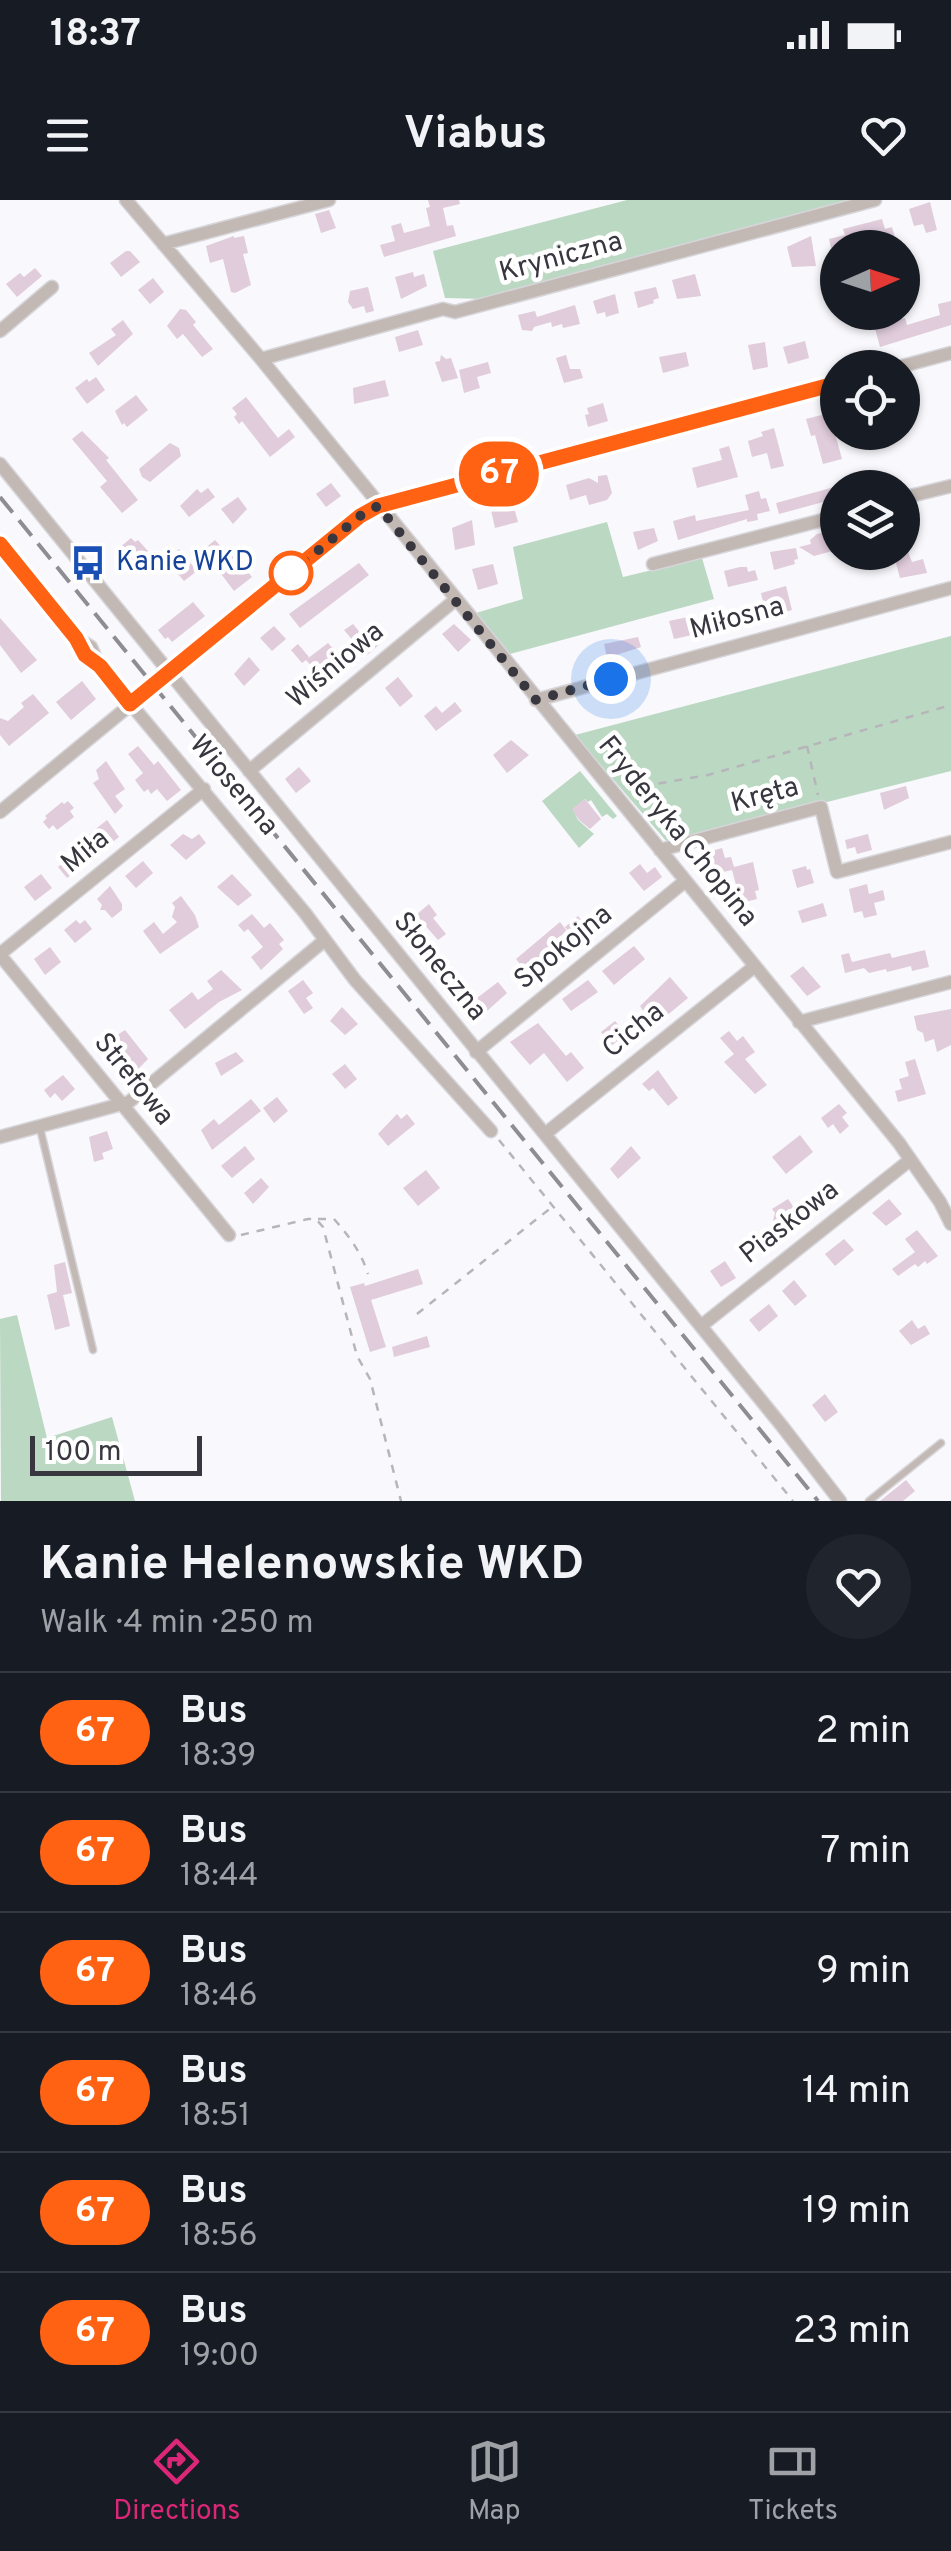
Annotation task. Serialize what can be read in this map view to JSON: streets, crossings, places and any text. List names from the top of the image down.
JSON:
{
  "streets": {
    "street": [
      "Kryniczna",
      "Miłosna",
      "Wiśniowa",
      "Wiosenna",
      "Kręta",
      "Fryderyka Chopina",
      "Miła",
      "Spokojna",
      "Słoneczna",
      "Cicha",
      "Strefowa",
      "Piaskowa"
    ]
  },
  "crossings": [
    ["Kryniczna", "Fryderyka Chopina"],
    ["Miłosna", "Fryderyka Chopina"],
    ["Wiśniowa", "Fryderyka Chopina"],
    ["Wiśniowa", "Słoneczna"],
    ["Wiosenna", "Miła"],
    ["Kręta", "Fryderyka Chopina"],
    ["Fryderyka Chopina", "Spokojna"],
    ["Fryderyka Chopina", "Cicha"],
    ["Fryderyka Chopina", "Piaskowa"],
    ["Miła", "Strefowa"],
    ["Spokojna", "Słoneczna"],
    ["Słoneczna", "Cicha"],
    ["Słoneczna", "Piaskowa"]
  ],
  "places": {
    "bus stop": ["Kanie WKD"]
  },
  "lines": ["bus line 67"],
  "scale_bar": "100 m",
  "north": "right",
  "page": {
    "status": "18:37",
    "header": "Viabus",
    "on_map": "67",
    "scale": "100 m",
    "heading": ["Kanie Helenowskie WKD", "Walk · 4 min · 250 m"],
    "list": [
      {
        "mark": "67",
        "name": "Bus",
        "note": "18:39",
        "value": "2 min"
      },
      {
        "mark": "67",
        "name": "Bus",
        "note": "18:44",
        "value": "7 min"
      },
      {
        "mark": "67",
        "name": "Bus",
        "note": "18:46",
        "value": "9 min"
      },
      {
        "mark": "67",
        "name": "Bus",
        "note": "18:51",
        "value": "14 min"
      },
      {
        "mark": "67",
        "name": "Bus",
        "note": "18:56",
        "value": "19 min"
      },
      {
        "mark": "67",
        "name": "Bus",
        "note": "19:00",
        "value": "23 min"
      }
    ],
    "tabs": ["Directions", "Map", "Tickets"]
  }
}
